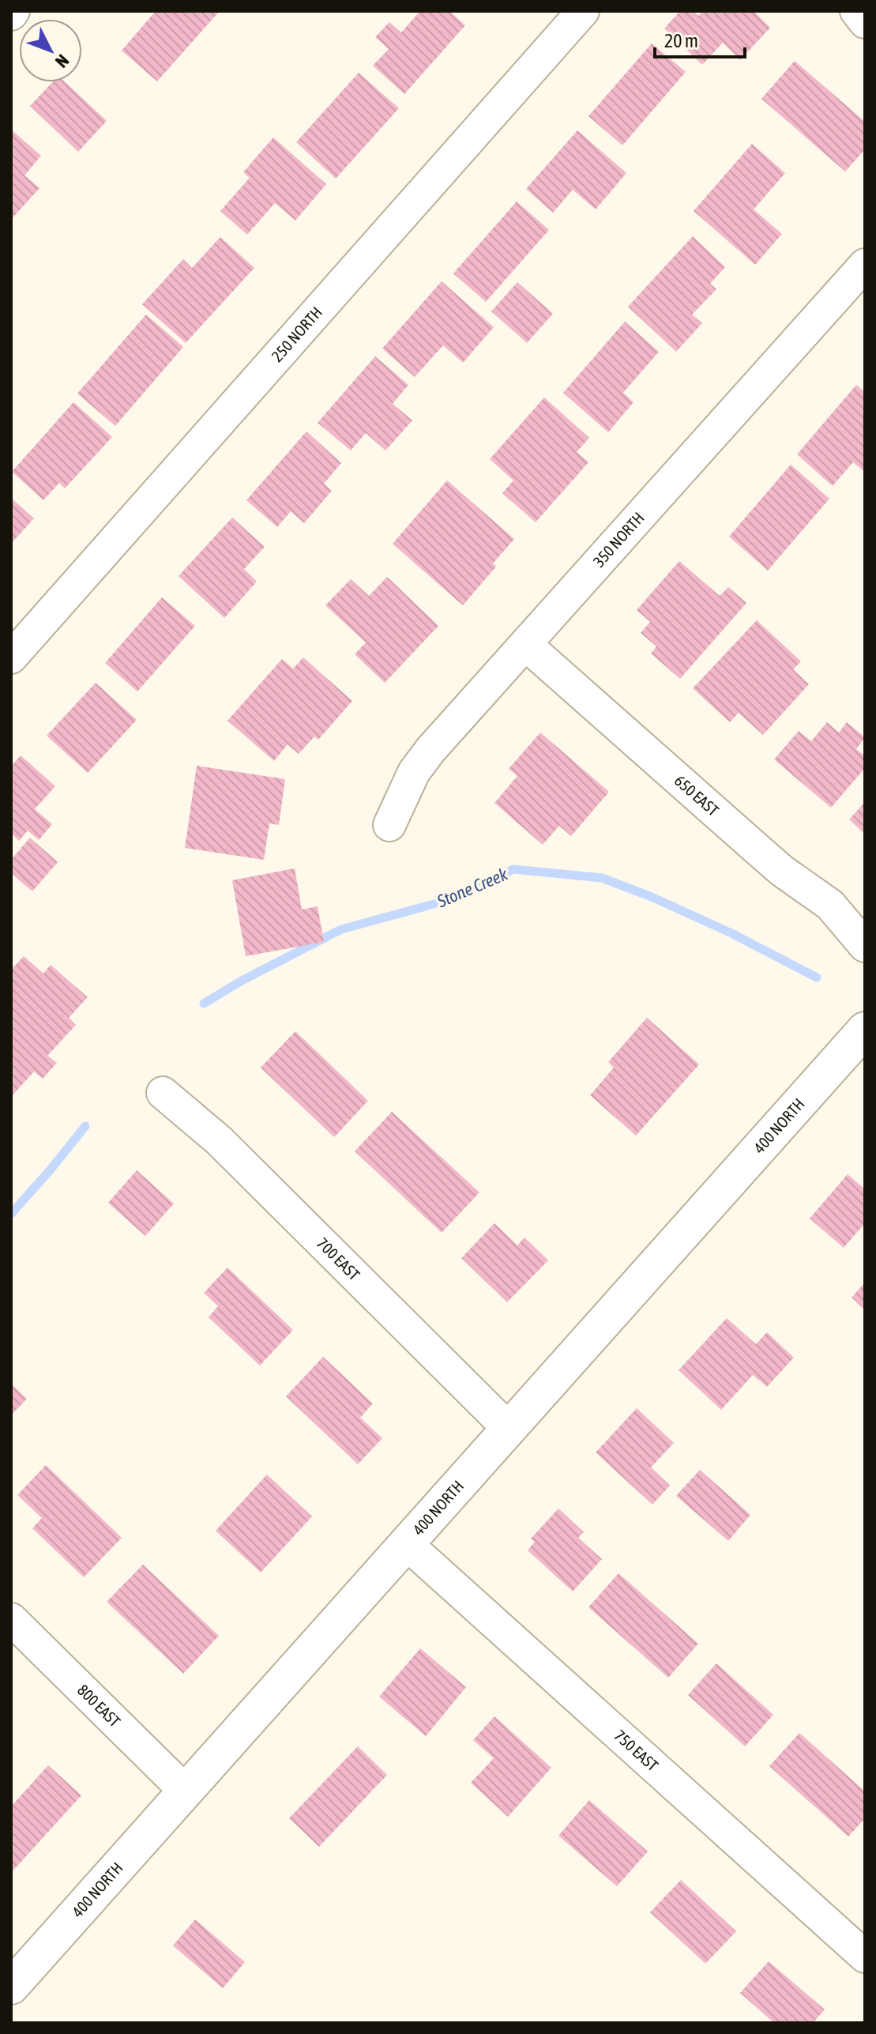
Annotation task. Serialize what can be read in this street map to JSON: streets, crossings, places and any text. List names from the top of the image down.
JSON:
{
  "streets": {
    "main road": ["400 NORTH"],
    "street": [
      "250 NORTH",
      "350 NORTH",
      "650 EAST",
      "700 EAST",
      "800 EAST",
      "750 EAST"
    ]
  },
  "crossings": [
    ["350 NORTH", "650 EAST"],
    ["400 NORTH", "700 EAST"],
    ["400 NORTH", "800 EAST"],
    ["400 NORTH", "750 EAST"]
  ],
  "water": ["Stone Creek"],
  "scale_bar": "20 m",
  "north": "bottom right"
}
